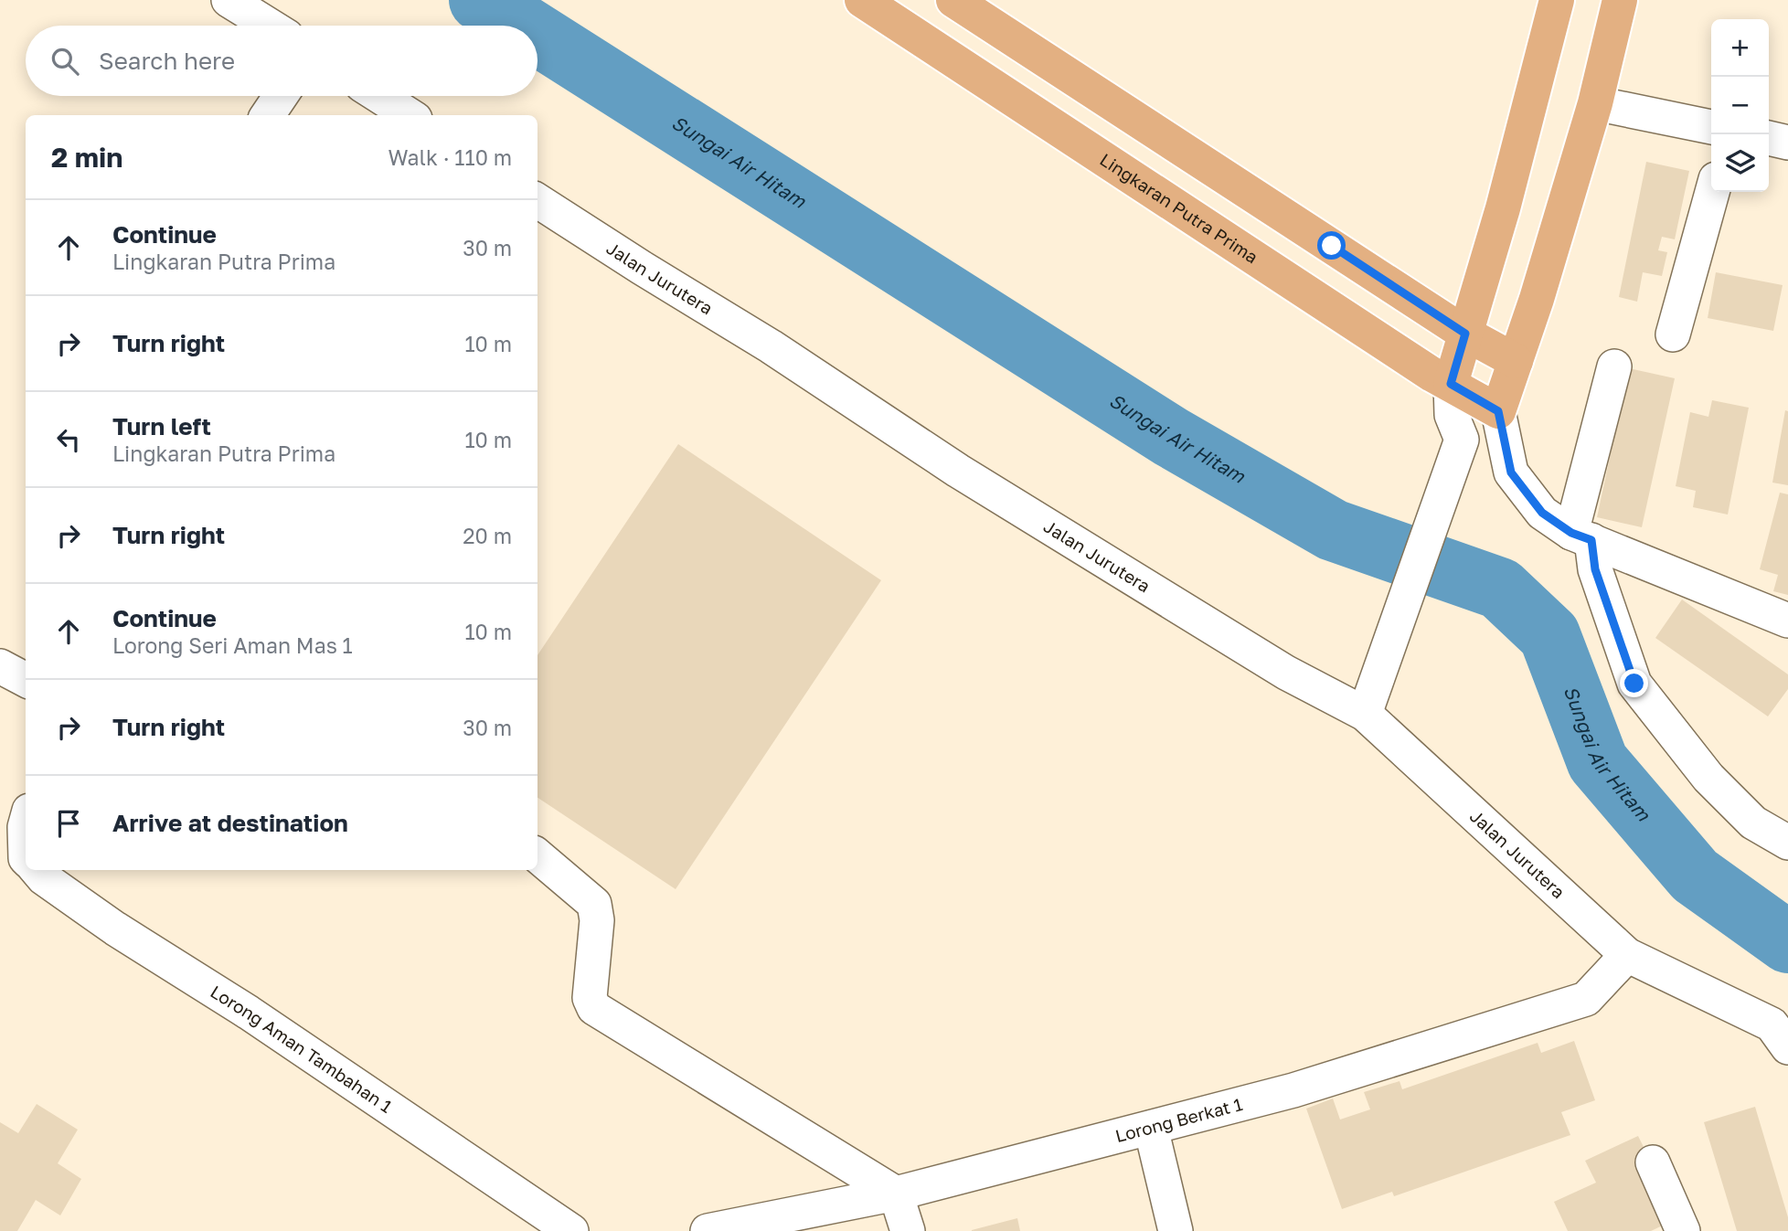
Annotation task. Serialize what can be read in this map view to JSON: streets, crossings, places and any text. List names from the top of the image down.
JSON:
{
  "streets": {
    "main road": ["Lingkaran Putra Prima"],
    "street": ["Jalan Jurutera", "Lorong Aman Tambahan 1", "Lorong Berkat 1"]
  },
  "crossings": [
    ["Jalan Jurutera", "Lorong Berkat 1"]
  ],
  "water": ["Sungai Air Hitam"],
  "page": {
    "map_buttons": ["+", "−"],
    "search": "Search here",
    "heading": ["2 min", "Walk · 110 m"],
    "list": [
      ["Continue", "Lingkaran Putra Prima", "30 m"],
      ["Turn right", "10 m"],
      ["Turn left", "Lingkaran Putra Prima", "10 m"],
      ["Turn right", "20 m"],
      ["Continue", "Lorong Seri Aman Mas 1", "10 m"],
      ["Turn right", "30 m"],
      "Arrive at destination"
    ]
  }
}
